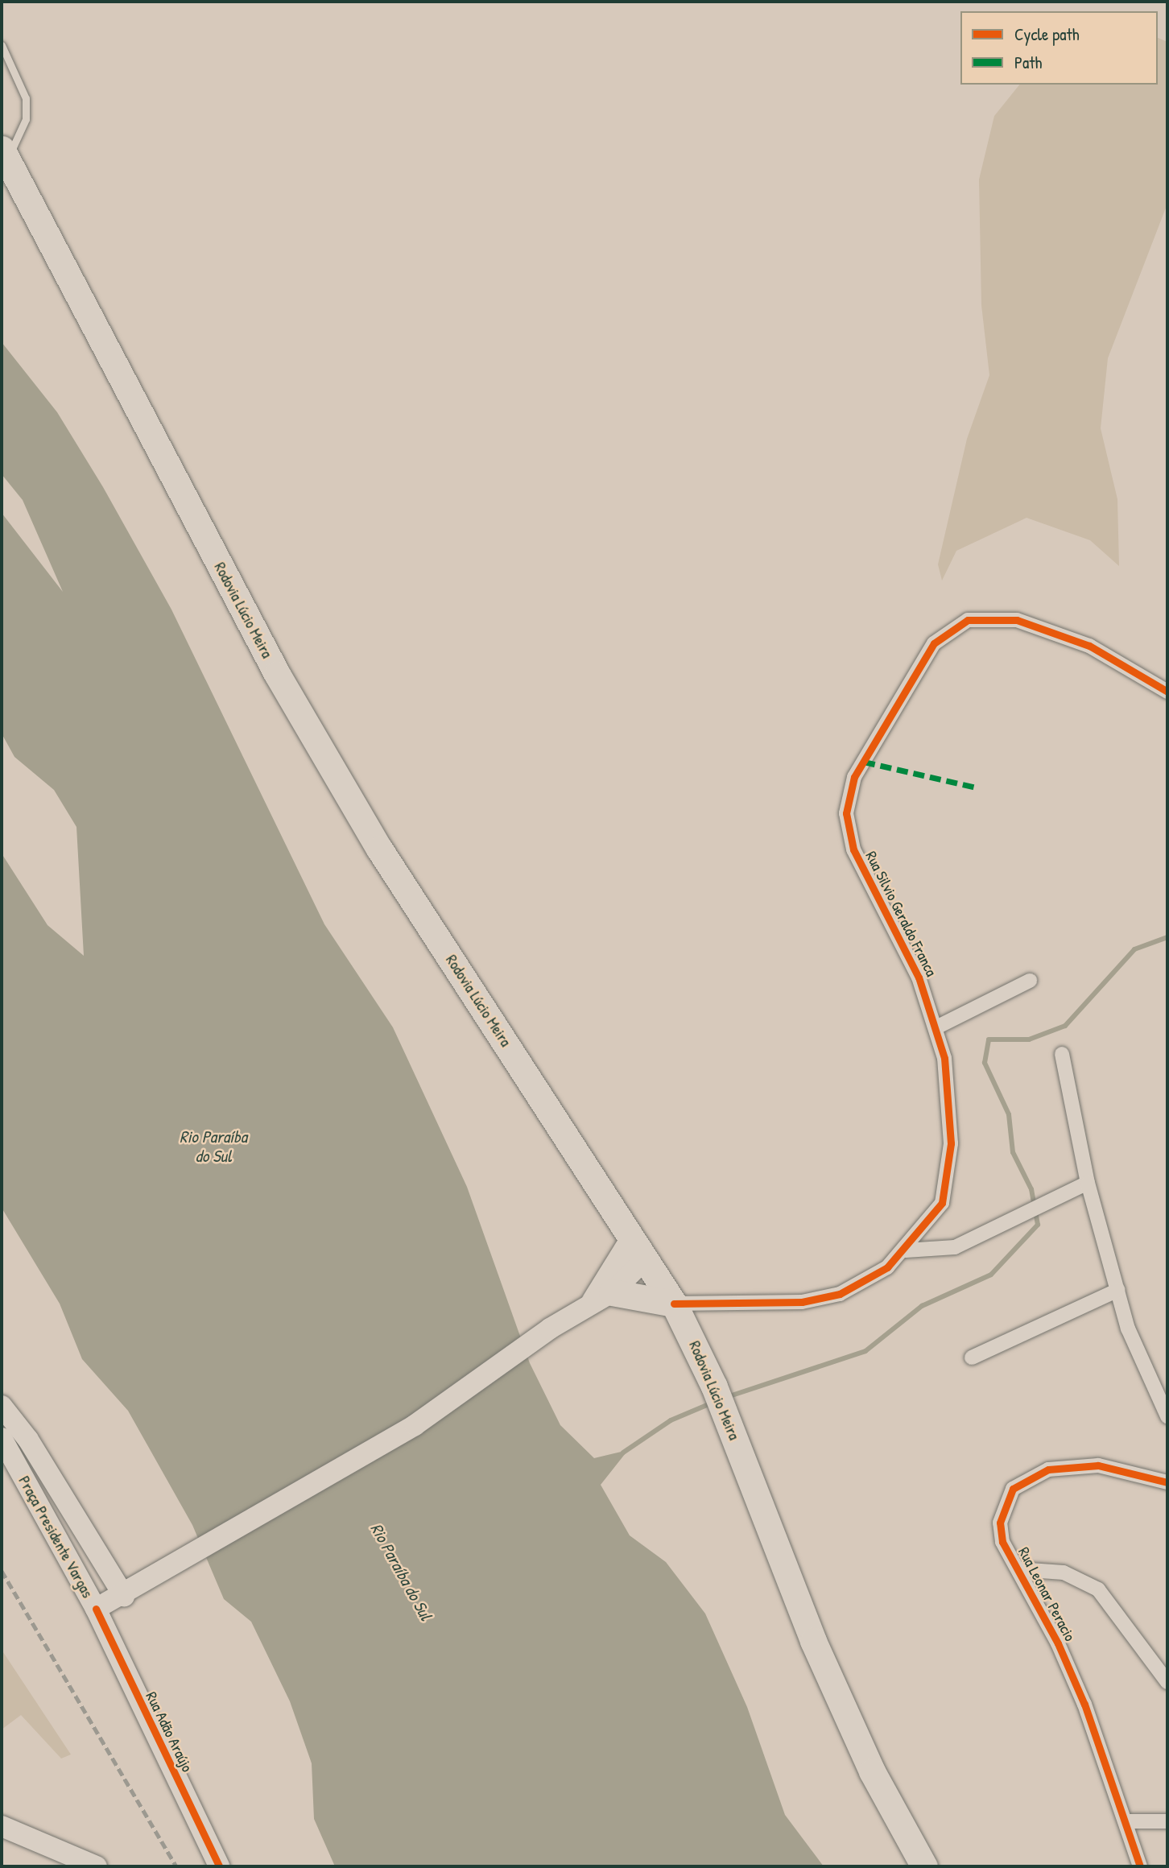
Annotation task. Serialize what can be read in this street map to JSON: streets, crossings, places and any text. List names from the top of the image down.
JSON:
{
  "streets": {
    "highway": ["Rodovia Lúcio Meira"],
    "main road": ["Praça Presidente Vargas", "Rua Adão Araújo"],
    "street": ["Rua Silvio Geraldo Franca", "Rua Leonar Peracio"]
  },
  "crossings": [
    ["Rodovia Lúcio Meira", "Rua Silvio Geraldo Franca"],
    ["Rodovia Lúcio Meira", "Praça Presidente Vargas"],
    ["Praça Presidente Vargas", "Rua Adão Araújo"]
  ],
  "water": ["Rio Paraíba do Sul"],
  "legend": ["Cycle path", "Path"]
}
